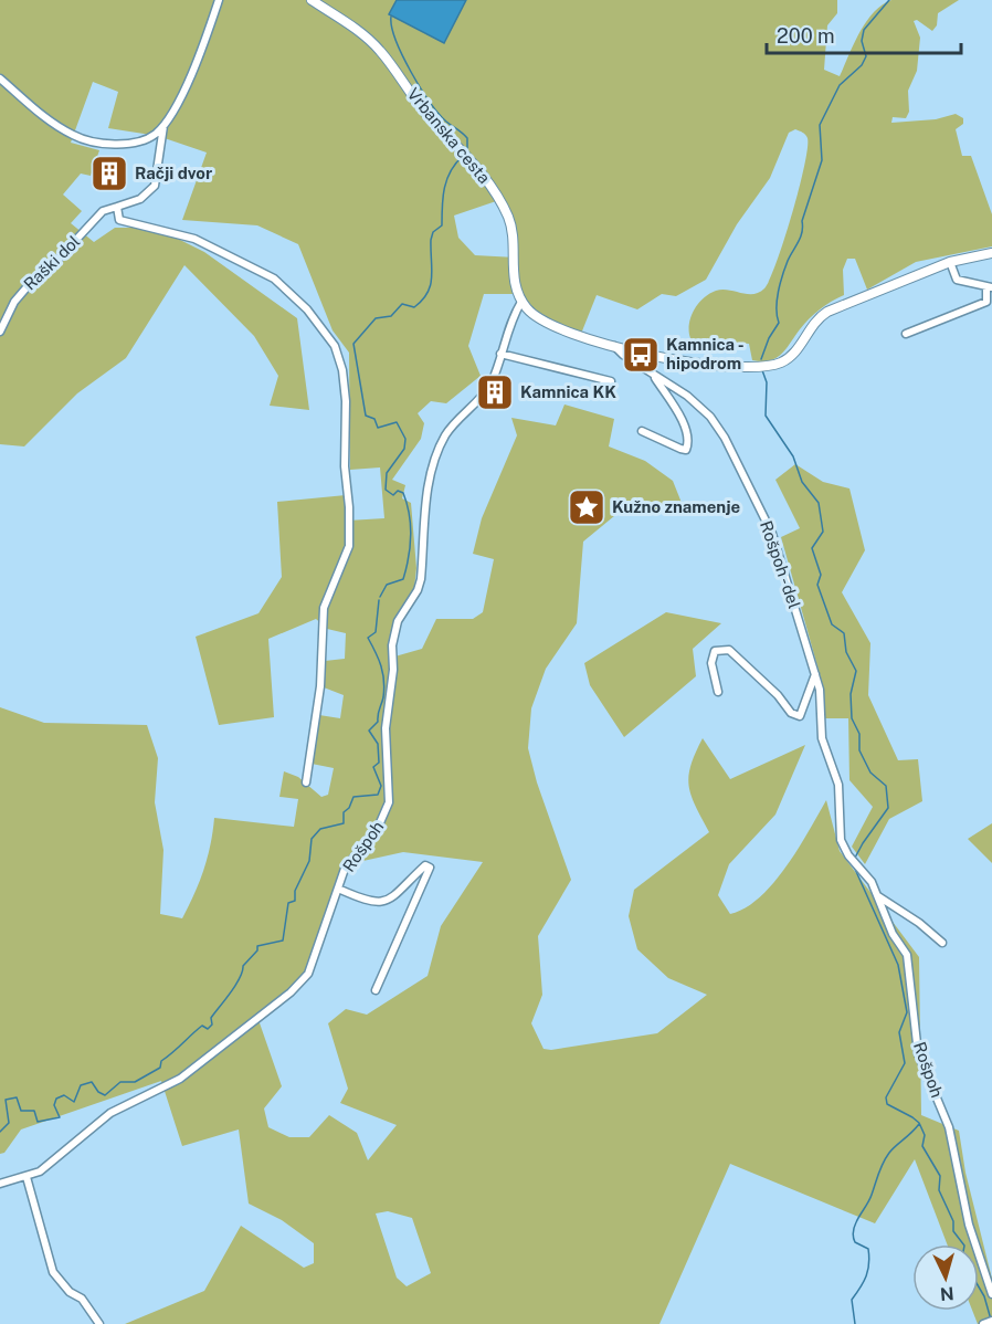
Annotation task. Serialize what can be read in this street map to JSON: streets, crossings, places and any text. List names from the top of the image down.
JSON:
{
  "streets": {
    "street": [
      "Vrbanska cesta",
      "Raški dol",
      "Rošpoh - del",
      "Rošpoh"
    ]
  },
  "crossings": [
    ["Vrbanska cesta", "Rošpoh"],
    ["Rošpoh - del", "Rošpoh"]
  ],
  "places": {
    "building": ["Račji dvor", "Kamnica KK"],
    "bus stop": ["Kamnica - hipodrom"],
    "place": ["Kužno znamenje"]
  },
  "scale_bar": "200 m",
  "north": "bottom"
}
